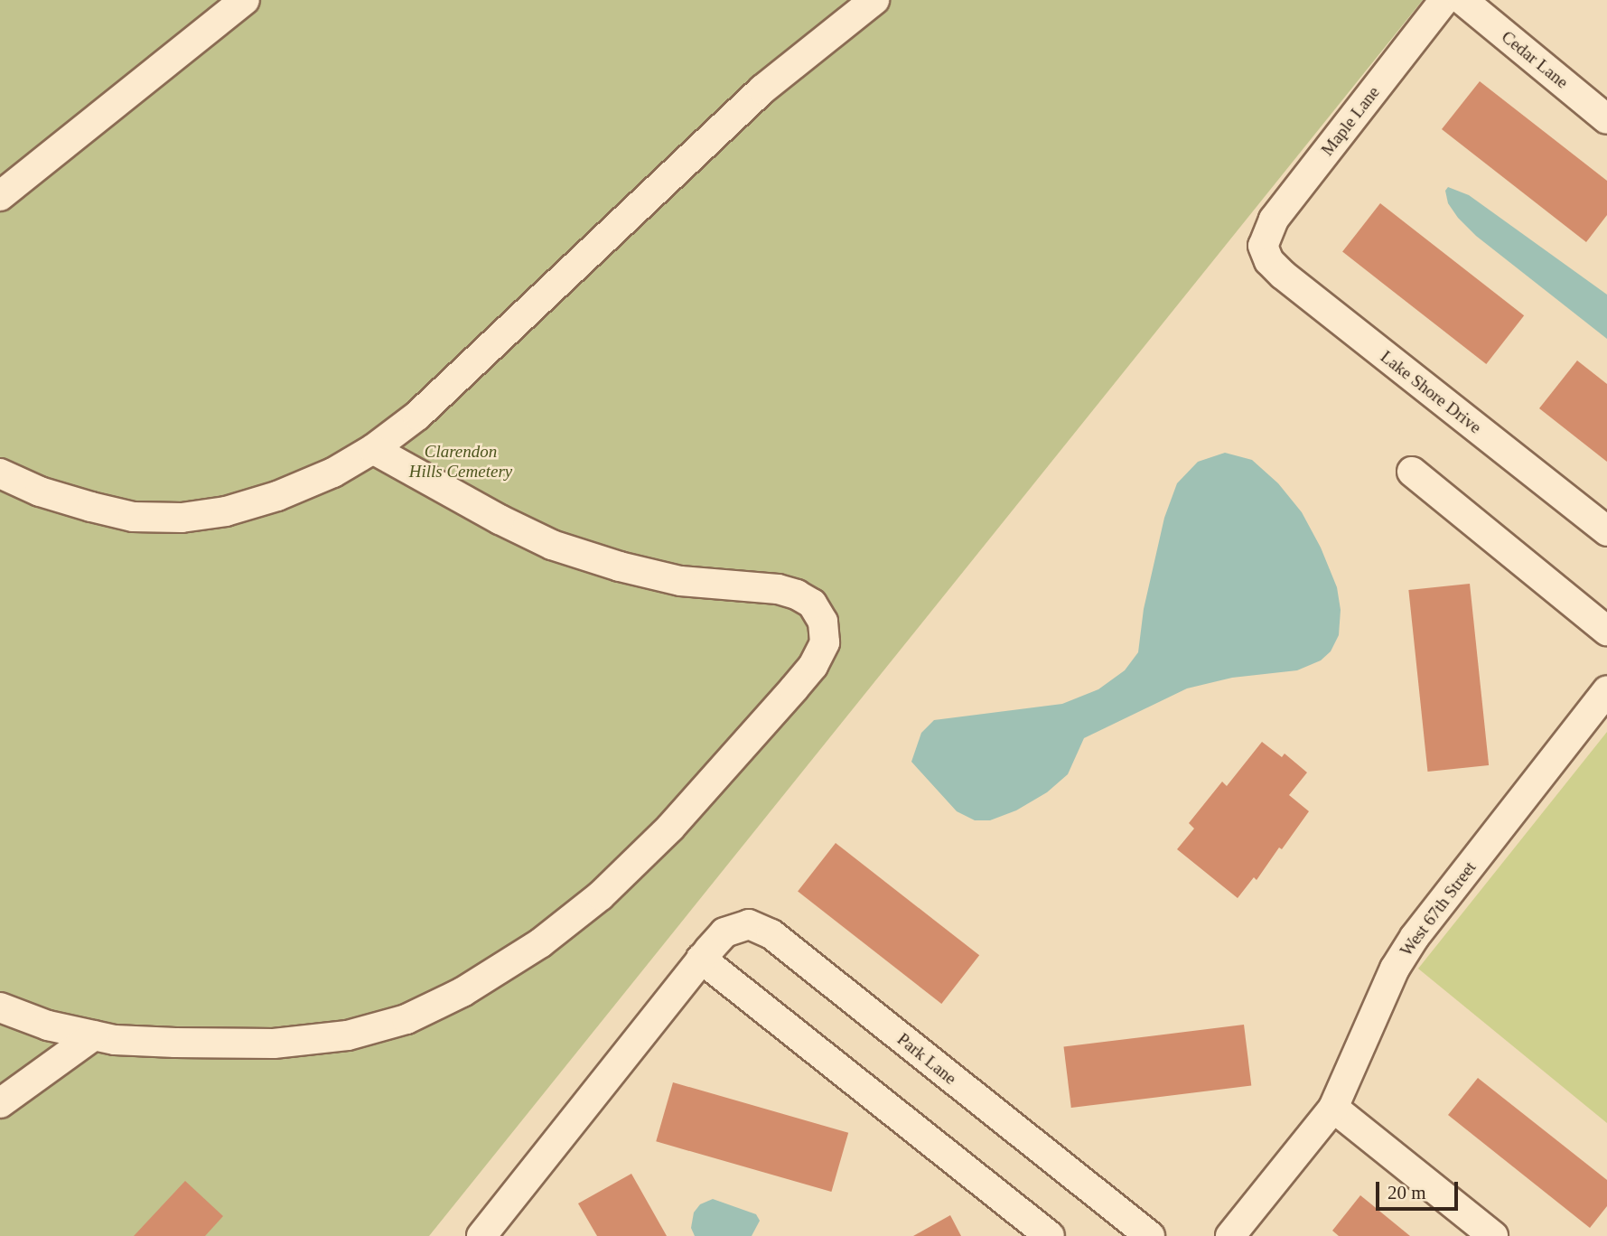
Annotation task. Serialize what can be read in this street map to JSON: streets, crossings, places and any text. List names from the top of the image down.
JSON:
{
  "streets": {
    "street": [
      "Cedar Lane",
      "Maple Lane",
      "Lake Shore Drive",
      "West 67th Street",
      "Park Lane"
    ]
  },
  "crossings": [
    ["Maple Lane", "Lake Shore Drive"]
  ],
  "parks": ["Clarendon Hills Cemetery"],
  "scale_bar": "20 m"
}
